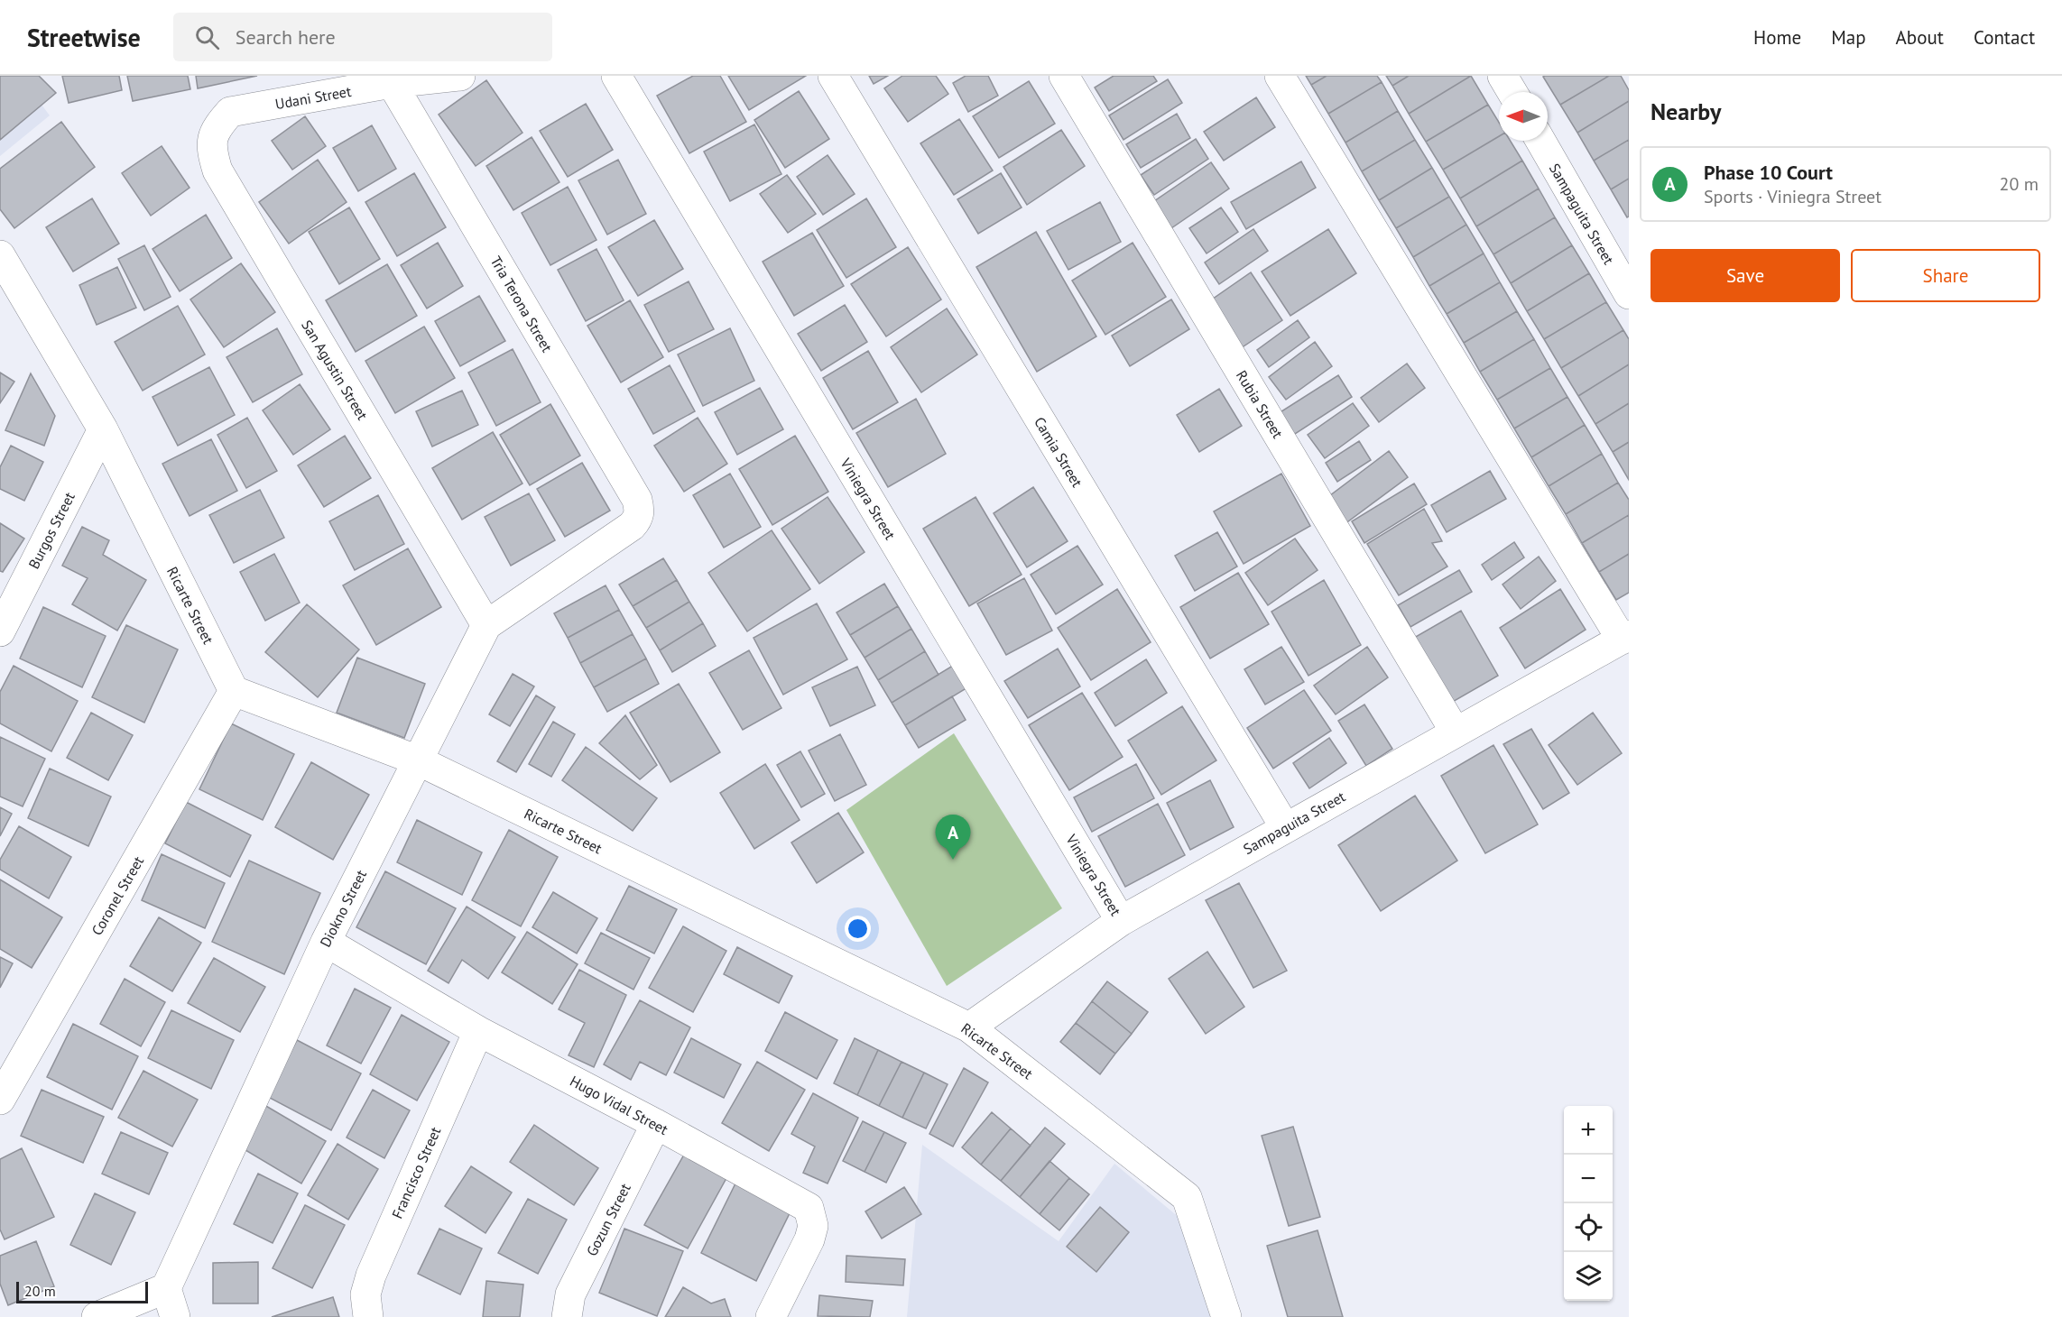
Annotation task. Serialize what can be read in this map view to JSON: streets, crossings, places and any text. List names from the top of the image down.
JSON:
{
  "streets": {
    "street": [
      "Udani Street",
      "Sampaguita Street",
      "Tria Terona Street",
      "San Agustin Street",
      "Rubia Street",
      "Camia Street",
      "Viniegra Street",
      "Burgos Street",
      "Ricarte Street",
      "Coronel Street",
      "Diokno Street",
      "Hugo Vidal Street",
      "Francisco Street",
      "Gozun Street"
    ]
  },
  "crossings": [
    ["Udani Street", "Tria Terona Street"],
    ["Udani Street", "San Agustin Street"],
    ["Sampaguita Street", "Rubia Street"],
    ["Sampaguita Street", "Camia Street"],
    ["Sampaguita Street", "Viniegra Street"],
    ["Sampaguita Street", "Ricarte Street"],
    ["Tria Terona Street", "Diokno Street"],
    ["San Agustin Street", "Diokno Street"],
    ["Burgos Street", "Ricarte Street"],
    ["Ricarte Street", "Coronel Street"],
    ["Ricarte Street", "Diokno Street"],
    ["Diokno Street", "Hugo Vidal Street"],
    ["Hugo Vidal Street", "Francisco Street"],
    ["Hugo Vidal Street", "Gozun Street"]
  ],
  "scale_bar": "20 m",
  "north": "left",
  "page": {
    "header": "Streetwise",
    "search": "Search here",
    "nav": [
      "Home",
      "Map",
      "About",
      "Contact"
    ],
    "heading": "Nearby",
    "list": [
      {
        "mark": "A",
        "name": "Phase 10 Court",
        "note": "Sports · Viniegra Street",
        "value": "20 m"
      }
    ],
    "buttons": ["Save", "Share"],
    "pins": "A",
    "map_buttons": ["+", "−"],
    "scale": "20 m"
  }
}
